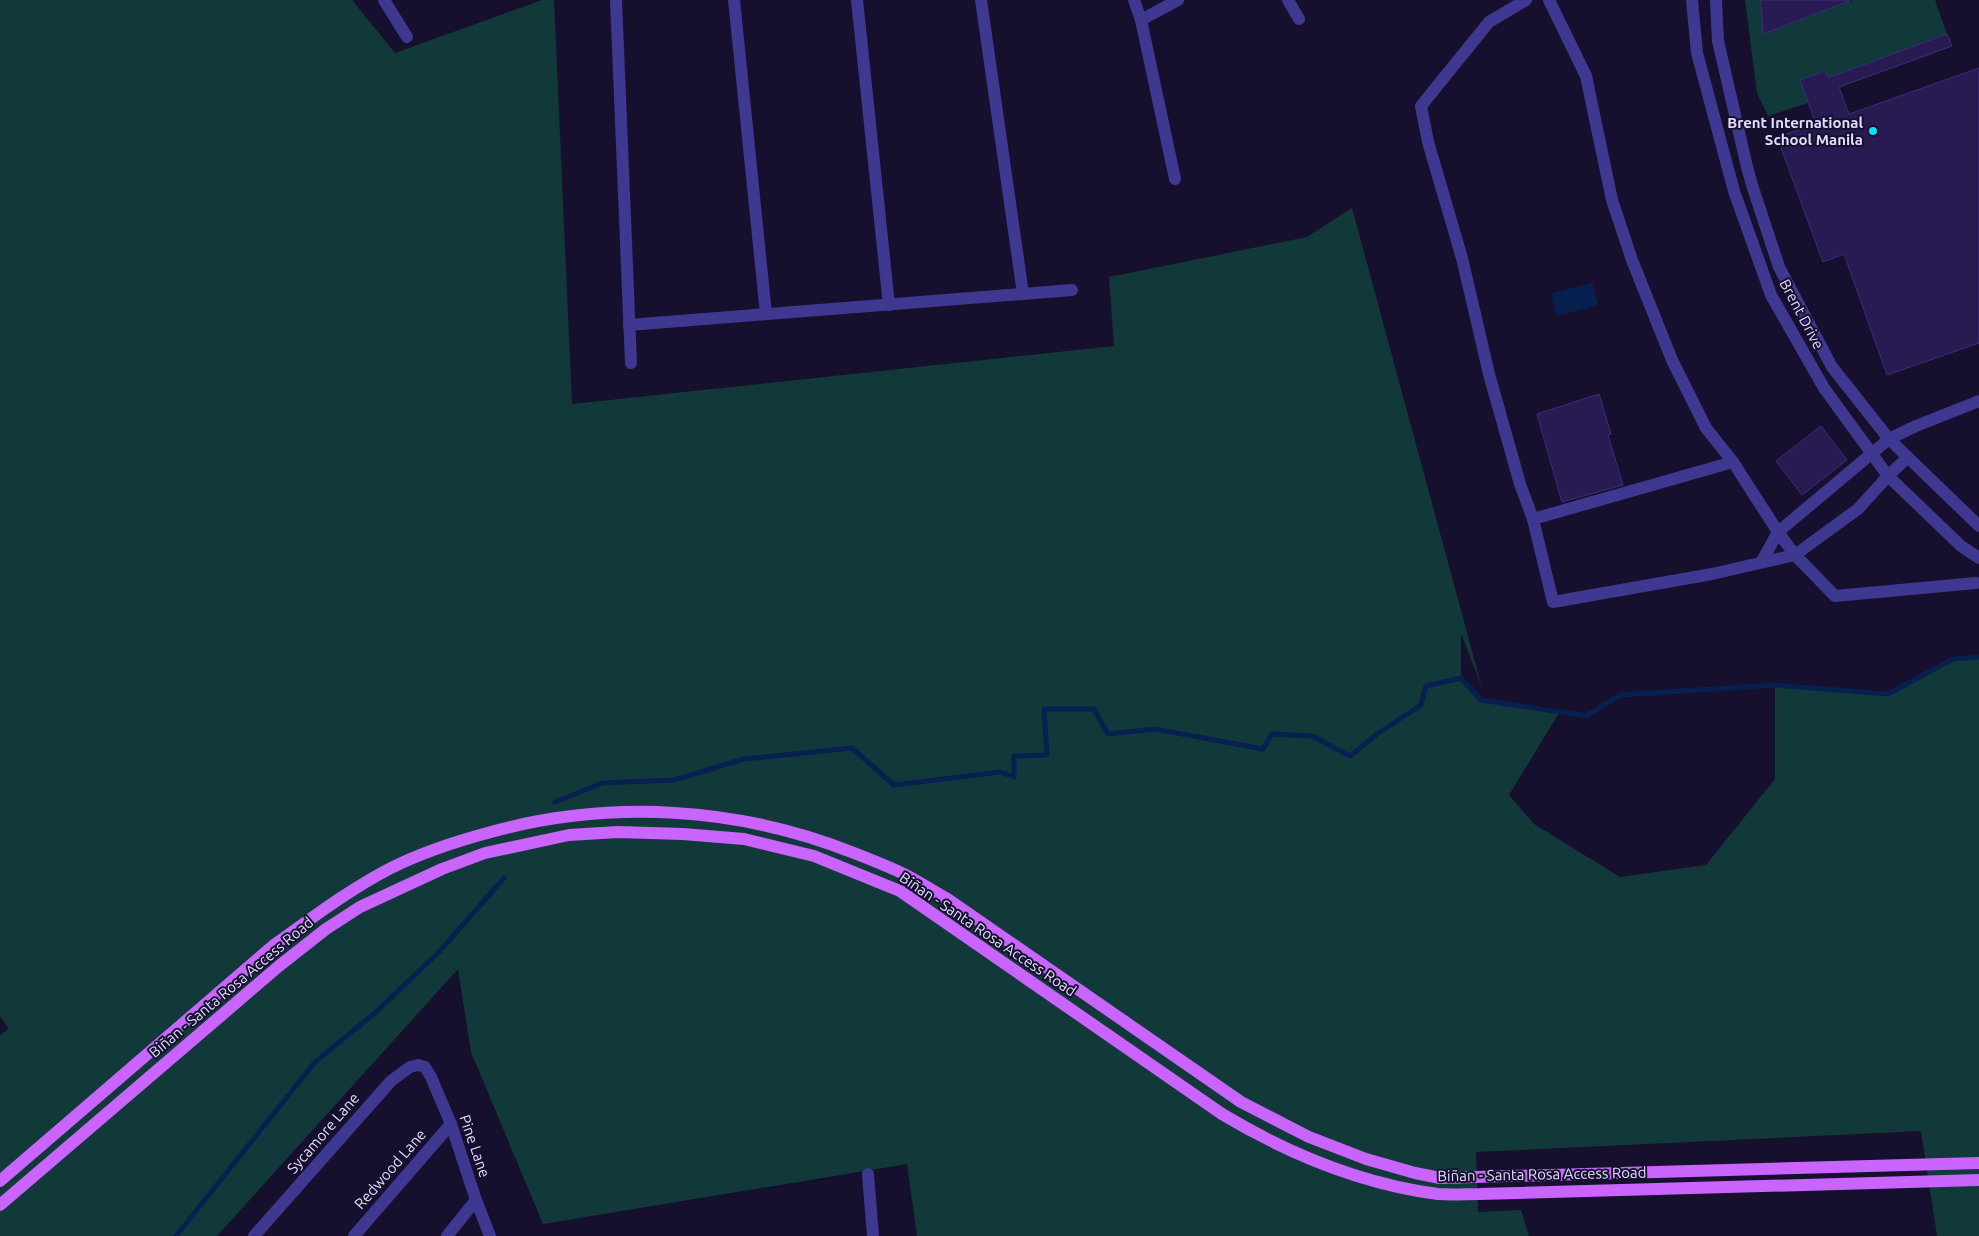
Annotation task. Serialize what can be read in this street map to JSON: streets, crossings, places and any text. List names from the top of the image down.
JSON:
{
  "streets": {
    "main road": ["Biñan - Santa Rosa Access Road"],
    "street": [
      "Brent Drive",
      "Sycamore Lane",
      "Pine Lane",
      "Redwood Lane"
    ]
  },
  "crossings": [
    ["Sycamore Lane", "Pine Lane"],
    ["Pine Lane", "Redwood Lane"]
  ],
  "places": ["Brent International School Manila"]
}
